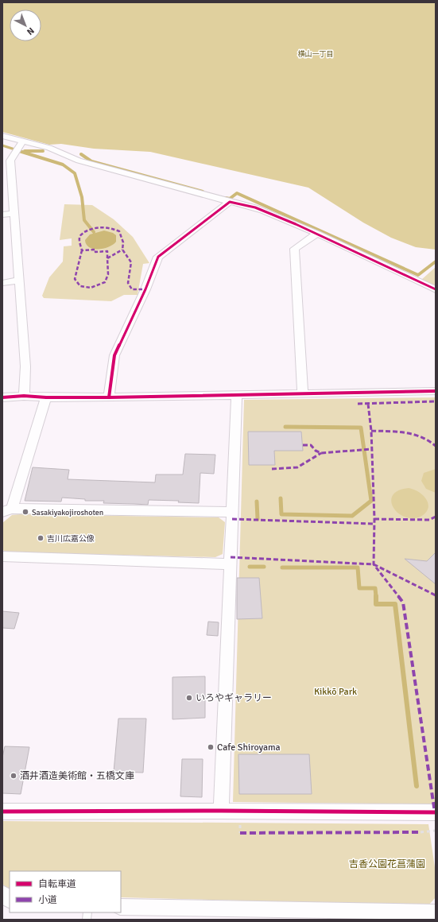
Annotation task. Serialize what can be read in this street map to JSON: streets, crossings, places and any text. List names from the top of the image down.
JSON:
{
  "districts": ["横山一丁目"],
  "parks": ["Kikkō Park", "吉香公園花菖蒲園"],
  "places": [
    "Sasakiyakojiroshoten",
    "吉川広嘉公像",
    "いろやギャラリー",
    "Cafe Shiroyama",
    "酒井酒造美術館・五橋文庫"
  ],
  "legend": ["自転車道", "小道"],
  "north": "bottom right"
}
